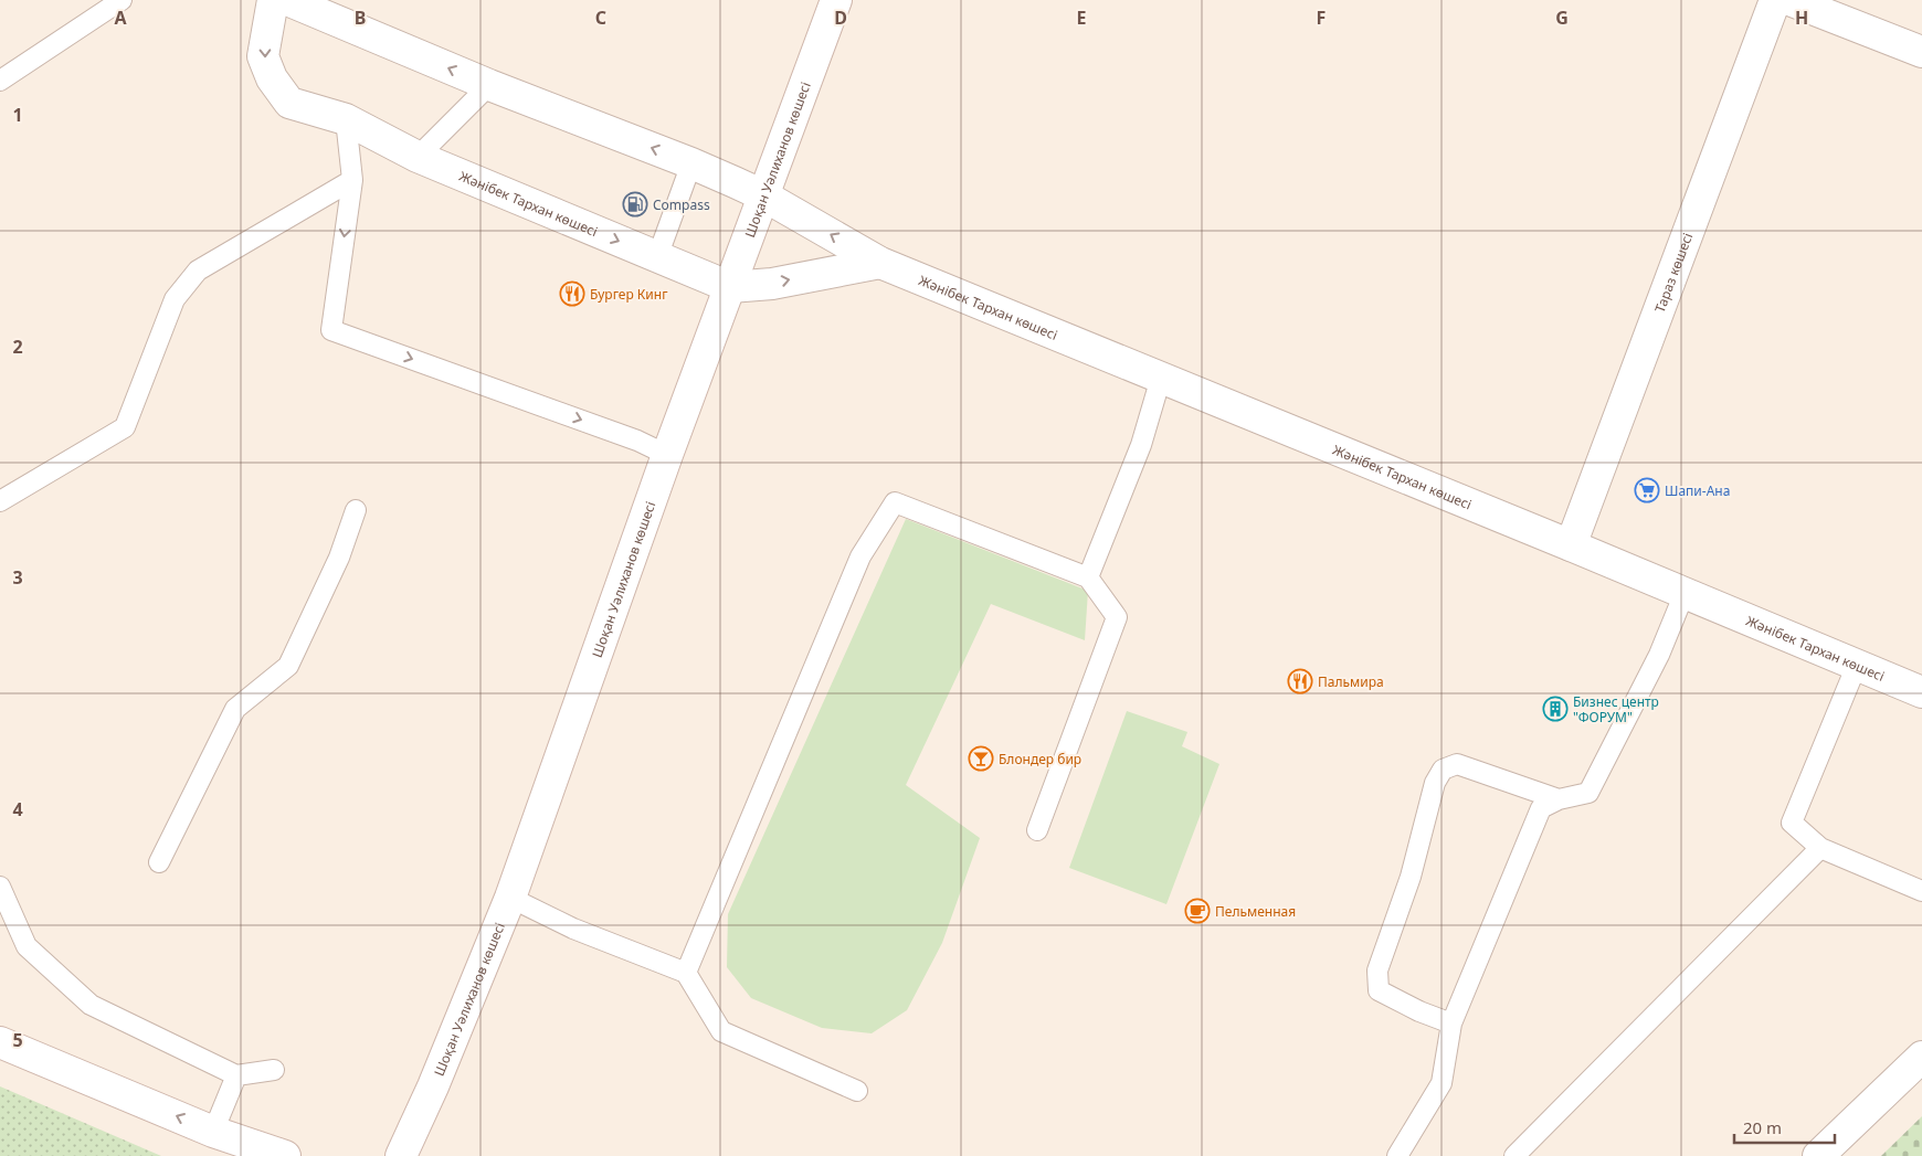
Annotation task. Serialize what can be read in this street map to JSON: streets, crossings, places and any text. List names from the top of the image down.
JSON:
{
  "streets": {
    "street": ["Шоқан Уәлиханов көшесі", "Жәнібек Тархан көшесі", "Тараз көшесі"]
  },
  "crossings": [
    ["Шоқан Уәлиханов көшесі", "Жәнібек Тархан көшесі"],
    ["Жәнібек Тархан көшесі", "Тараз көшесі"]
  ],
  "places": {
    "fuel station": ["Compass"],
    "restaurant": ["Бургер Кинг", "Пальмира"],
    "supermarket": ["Шапи-Ана"],
    "building": ["Бизнес центр \"ФОРУМ\""],
    "bar": ["Блондер бир"],
    "cafe": ["Пельменная"]
  },
  "scale_bar": "20 m",
  "grid": {
    "columns": [
      "A",
      "B",
      "C",
      "D",
      "E",
      "F",
      "G",
      "H"
    ],
    "rows": [
      "1",
      "2",
      "3",
      "4",
      "5"
    ]
  }
}
